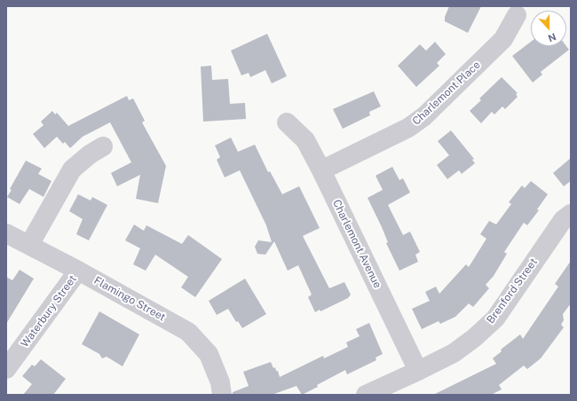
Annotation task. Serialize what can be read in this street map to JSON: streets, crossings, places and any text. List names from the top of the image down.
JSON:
{
  "streets": {
    "street": [
      "Charlemont Place",
      "Charlemont Avenue",
      "Brenford Street",
      "Flamingo Street",
      "Waterbury Street"
    ]
  },
  "crossings": [
    ["Charlemont Place", "Charlemont Avenue"],
    ["Charlemont Avenue", "Brenford Street"],
    ["Flamingo Street", "Waterbury Street"]
  ],
  "north": "bottom"
}
